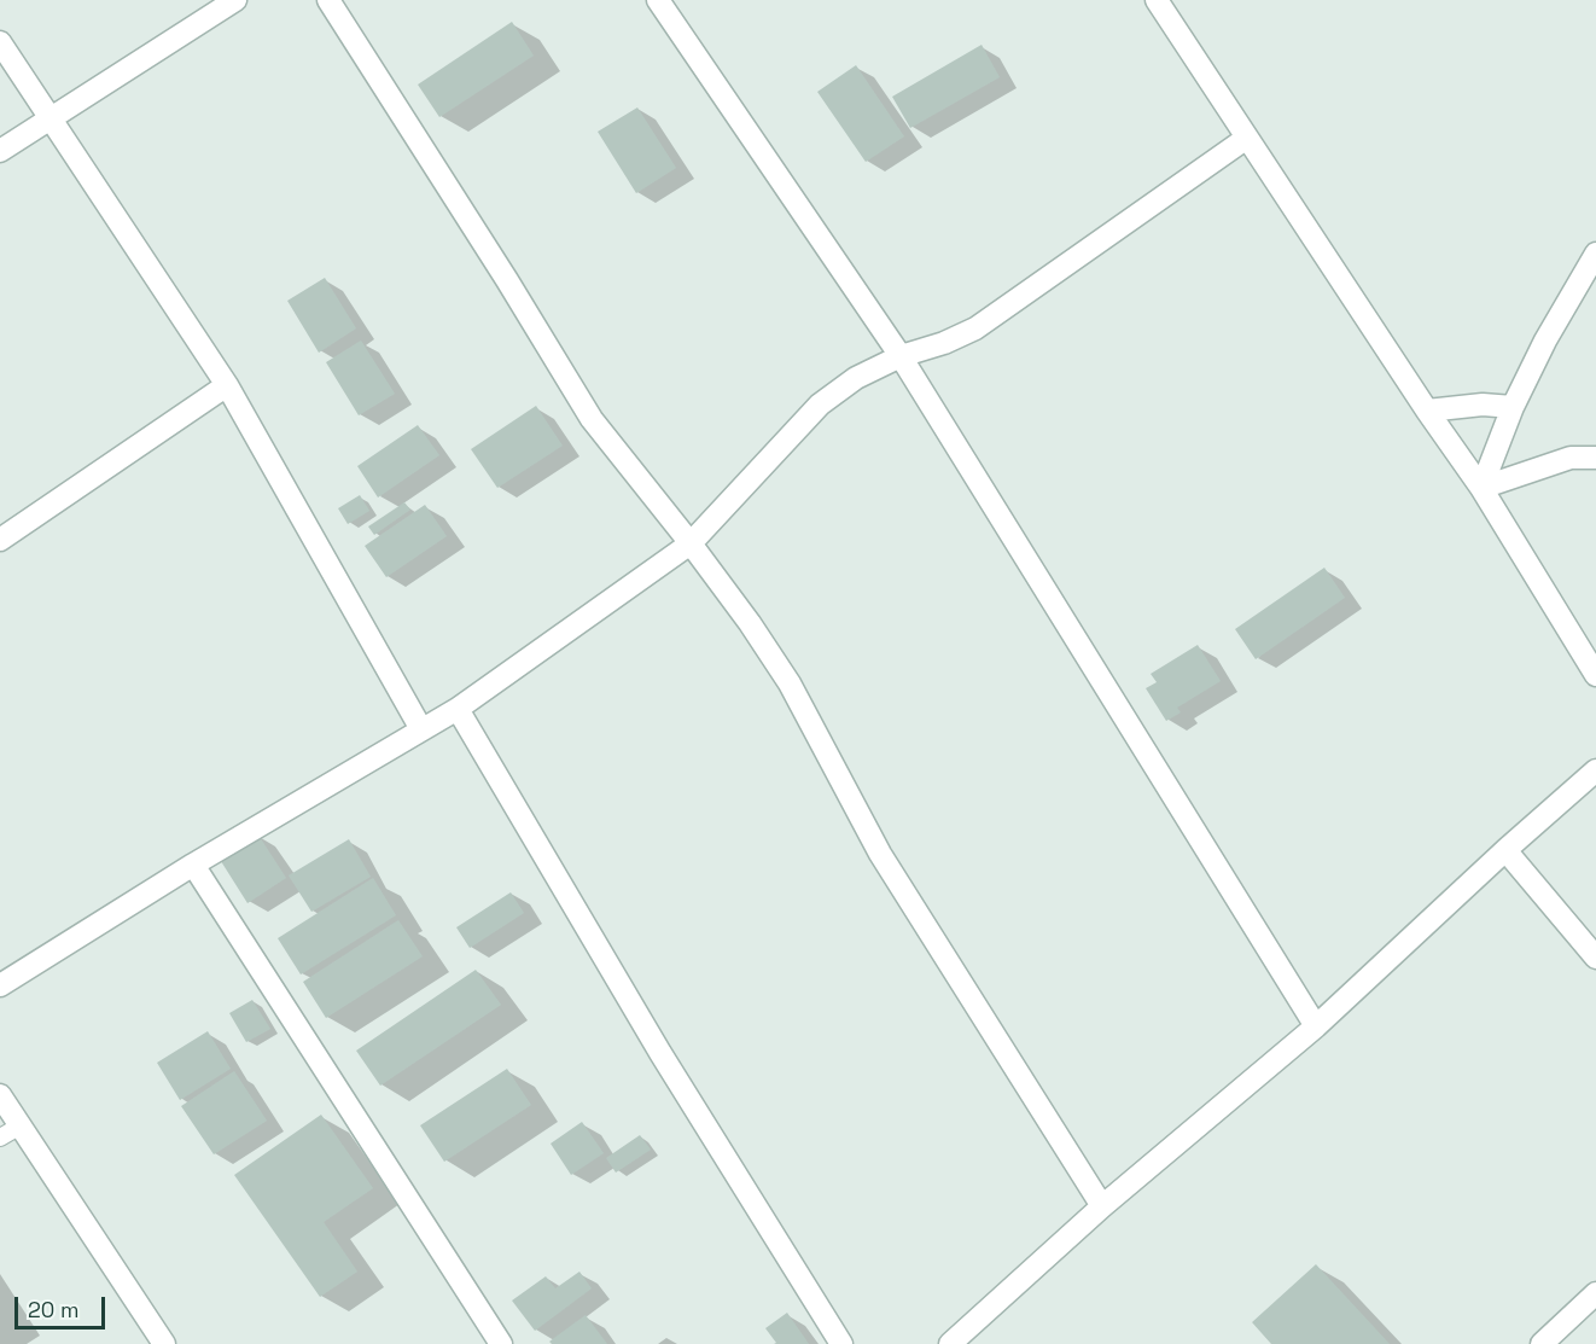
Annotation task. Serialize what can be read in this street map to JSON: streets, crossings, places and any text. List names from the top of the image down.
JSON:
{
  "scale_bar": "20 m"
}
